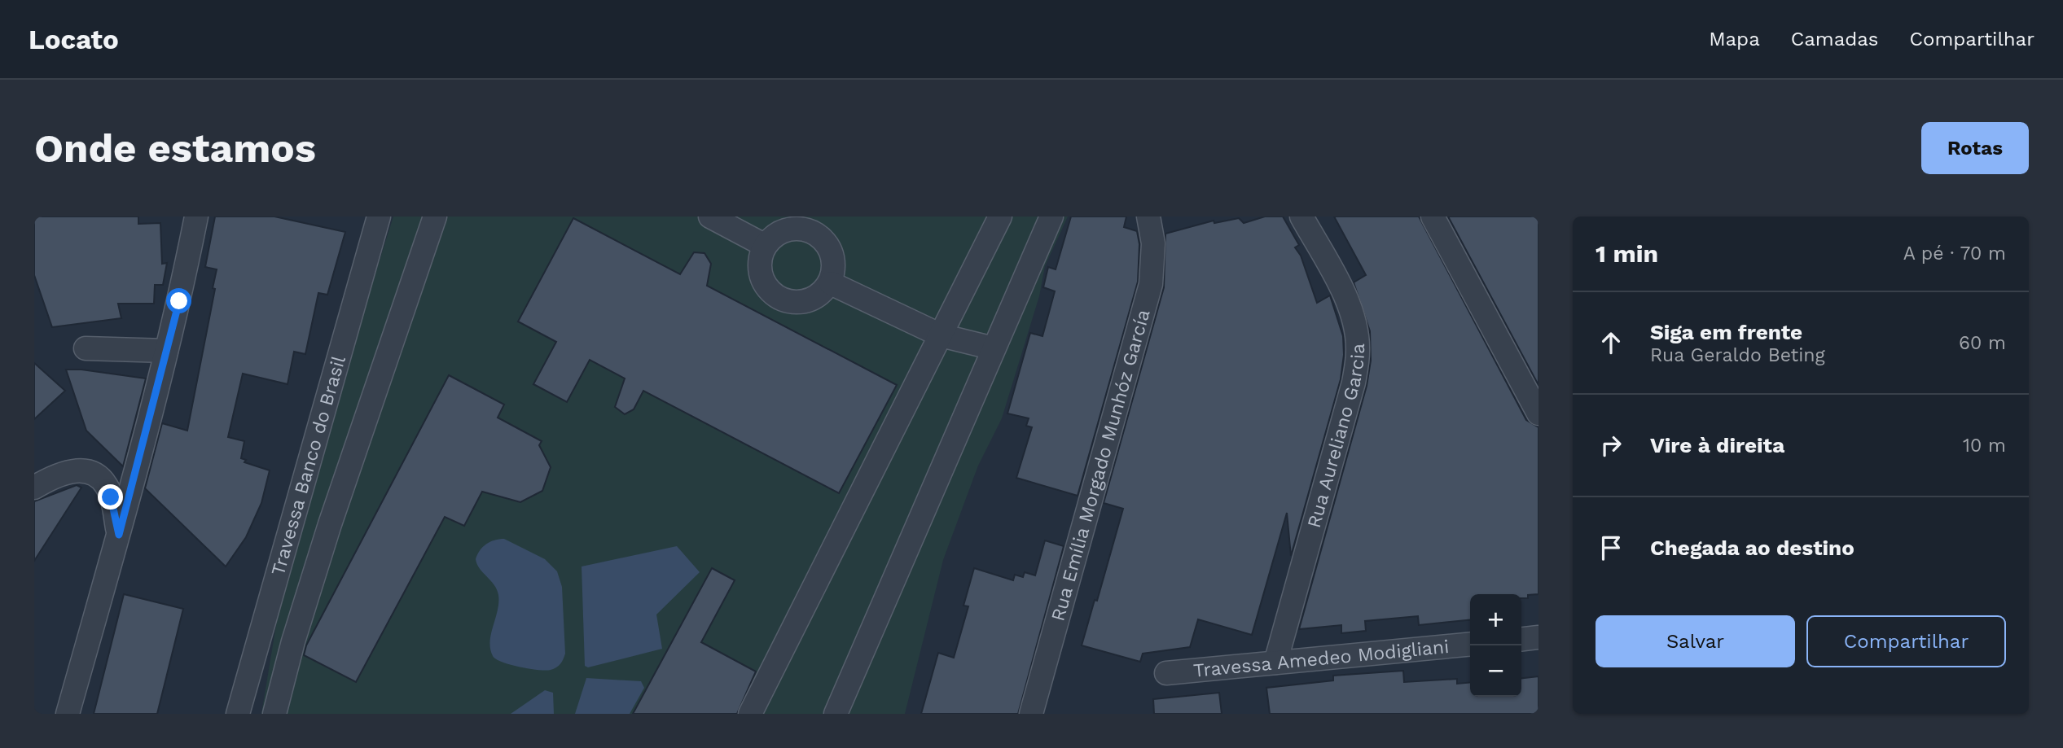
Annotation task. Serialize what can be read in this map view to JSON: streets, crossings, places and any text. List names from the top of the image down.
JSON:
{
  "streets": {
    "street": [
      "Rua Aureliano Garcia",
      "Travessa Banco do Brasil",
      "Rua Emília Morgado Munhóz García",
      "Travessa Amedeo Modigliani"
    ]
  },
  "crossings": [
    ["Rua Aureliano Garcia", "Travessa Amedeo Modigliani"]
  ],
  "page": {
    "header": "Locato",
    "nav": ["Mapa", "Camadas", "Compartilhar"],
    "buttons": [
      "Rotas",
      ["Salvar", "Compartilhar"]
    ],
    "title": "Onde estamos",
    "heading": ["1 min", "A pé · 70 m"],
    "list": [
      ["Siga em frente", "Rua Geraldo Beting", "60 m"],
      ["Vire à direita", "10 m"],
      "Chegada ao destino"
    ],
    "map_buttons": ["+", "−"]
  }
}
